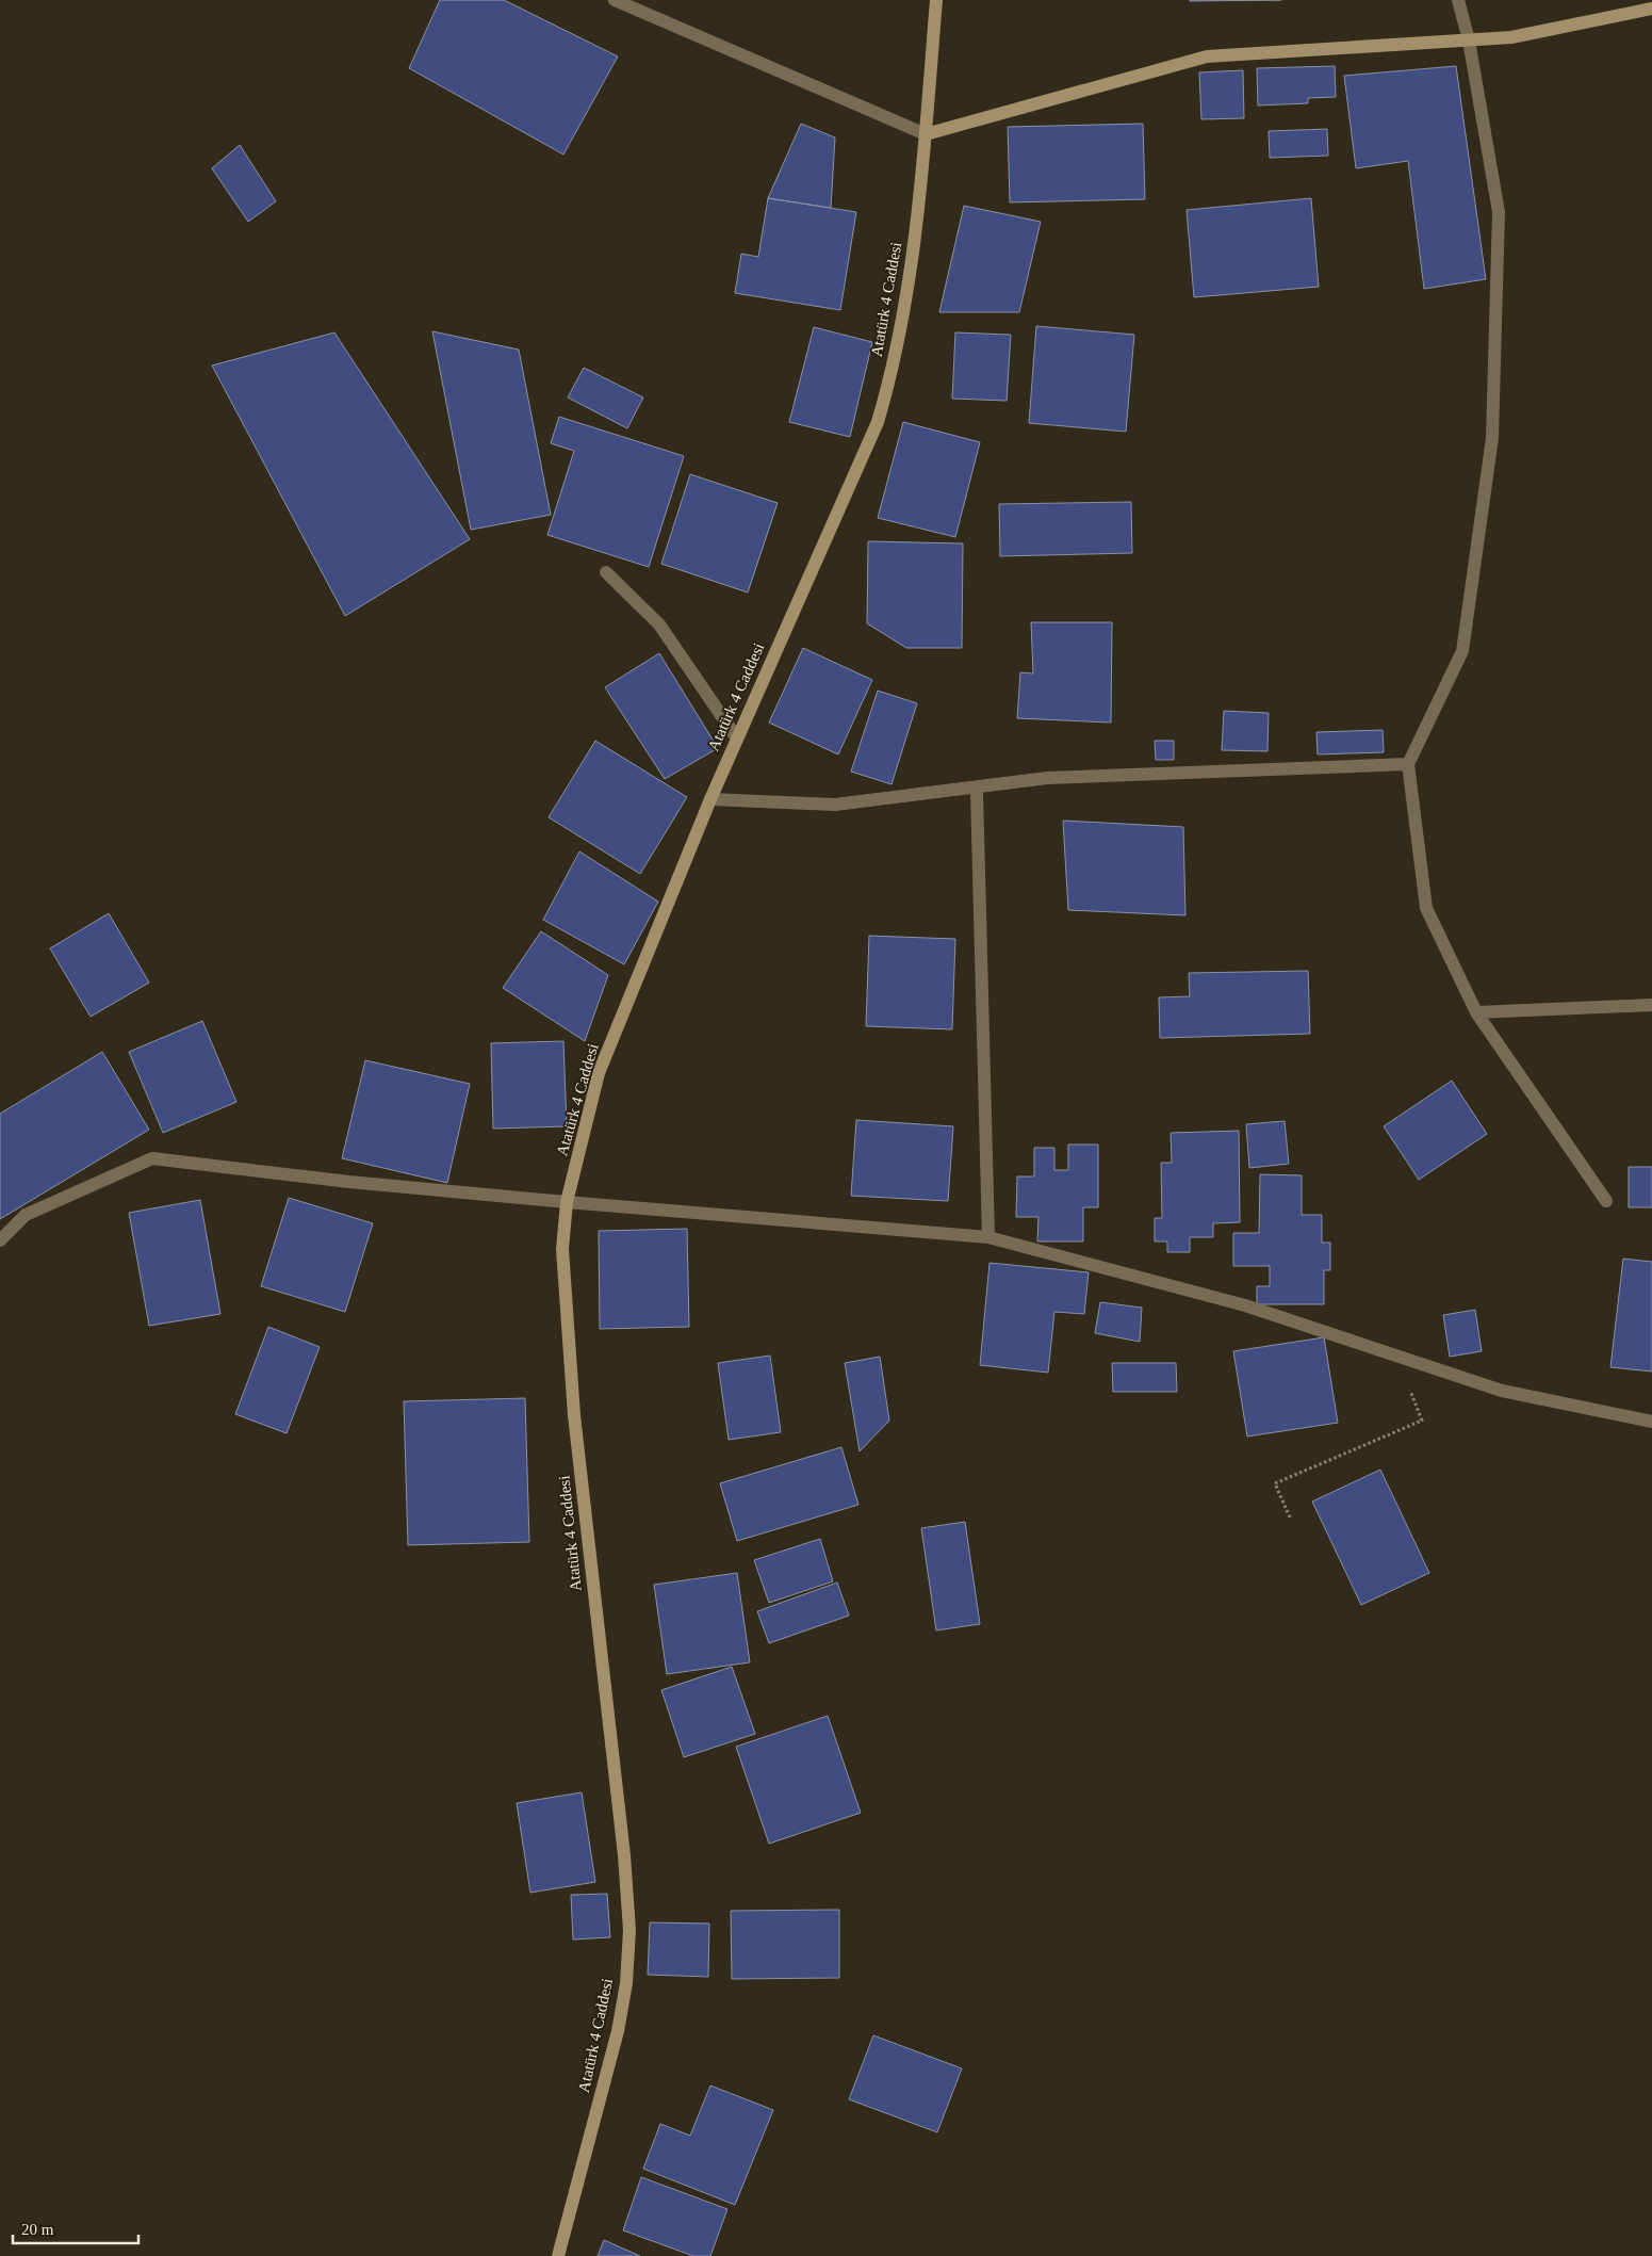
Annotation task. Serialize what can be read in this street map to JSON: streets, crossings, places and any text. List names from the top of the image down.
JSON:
{
  "streets": {
    "street": ["Atatürk 4 Caddesi"]
  },
  "scale_bar": "20 m"
}
